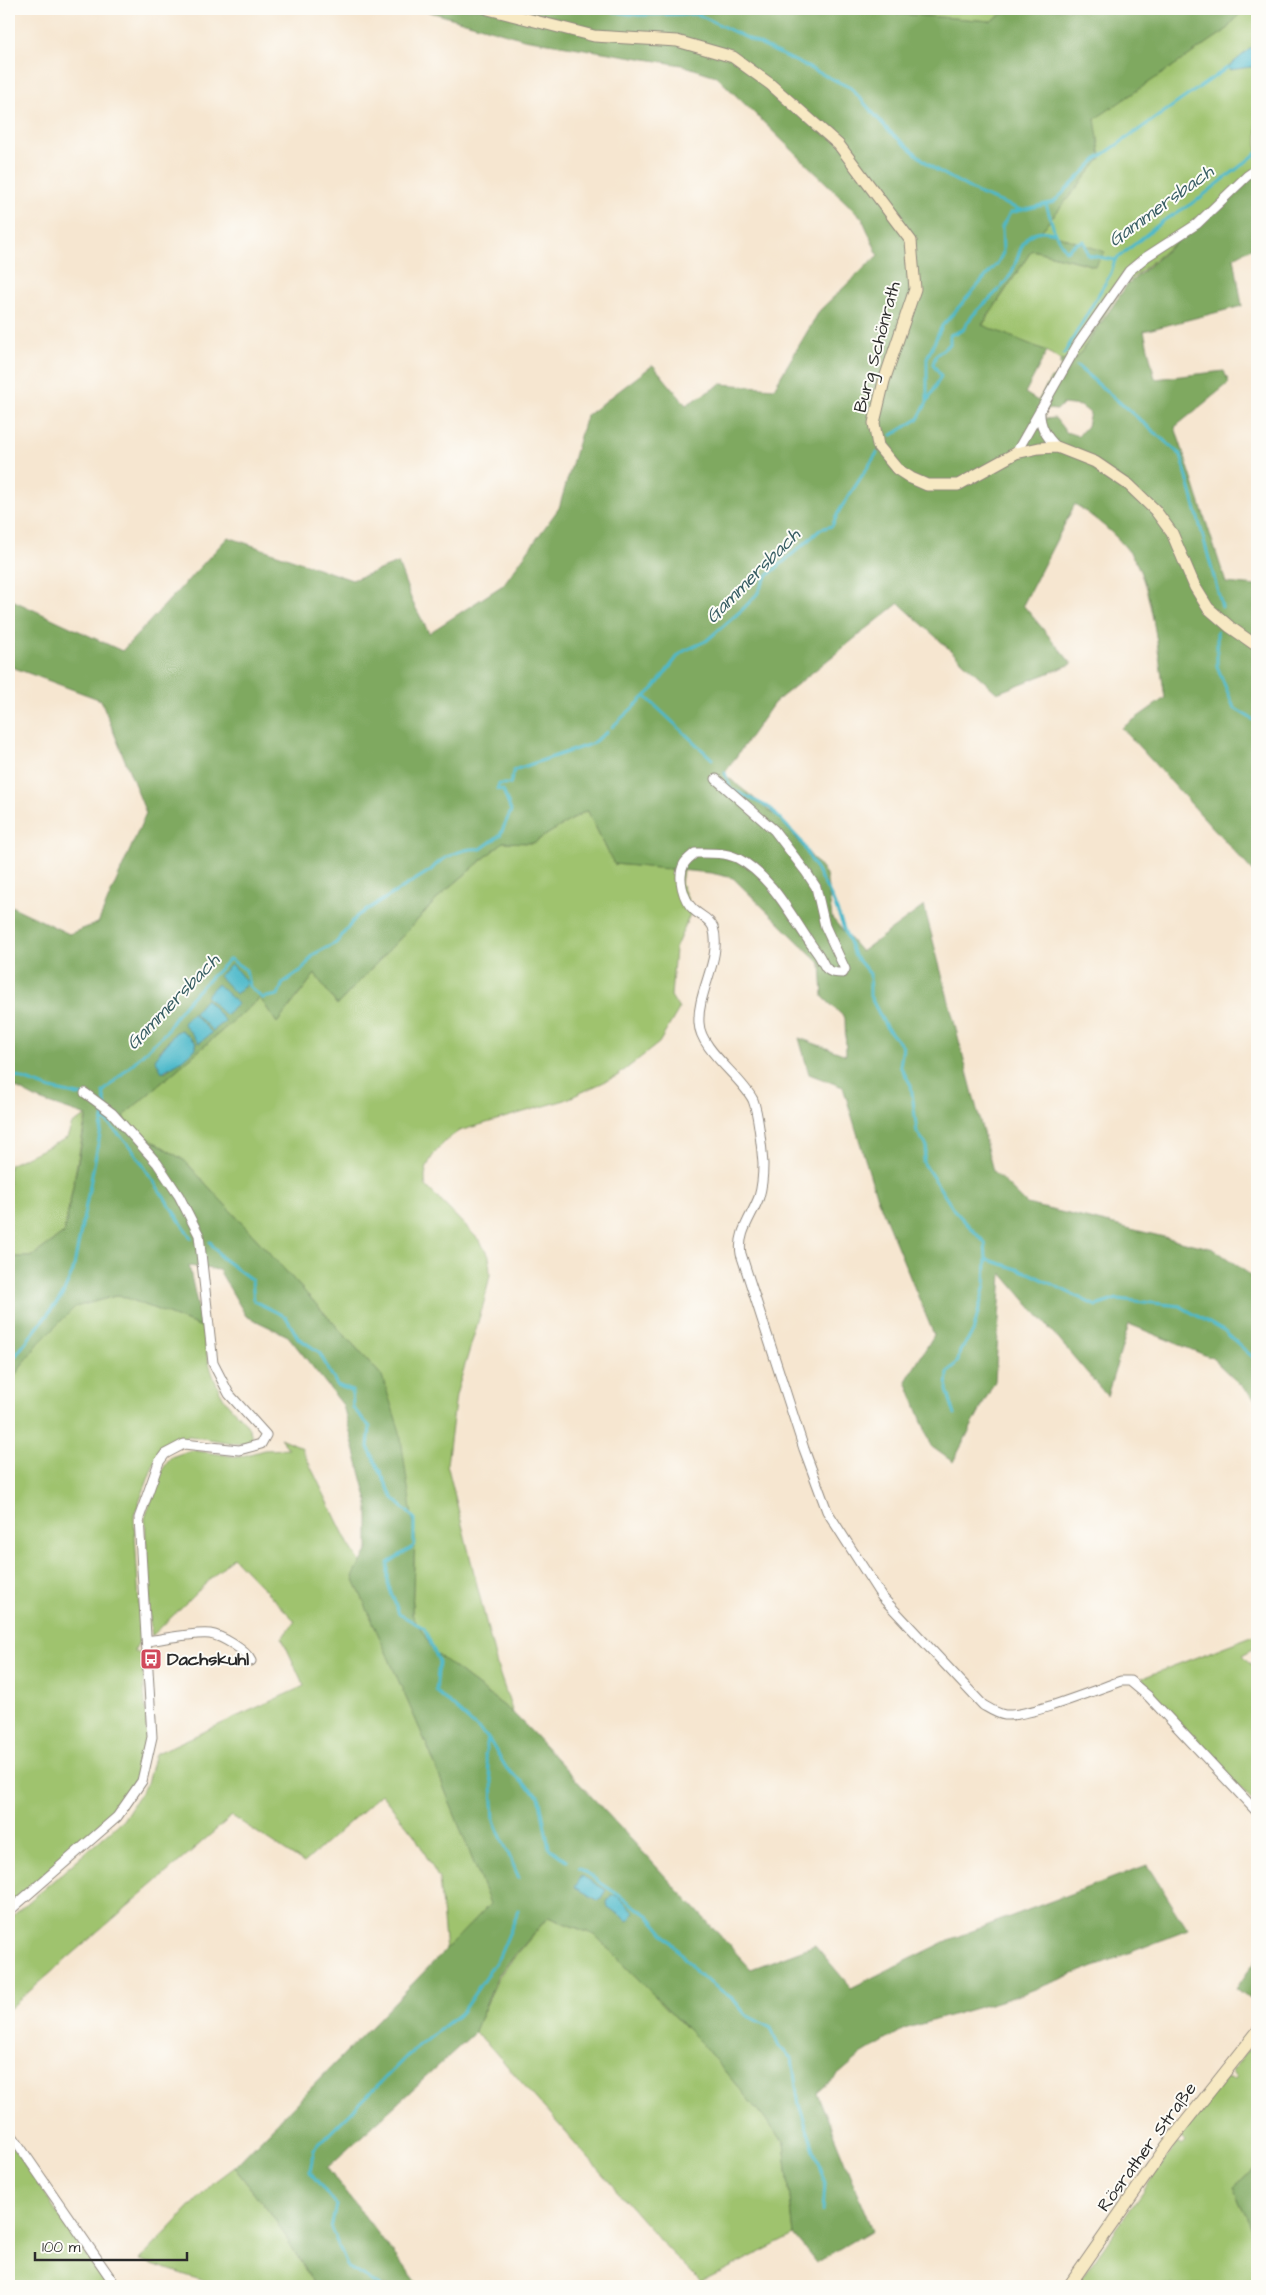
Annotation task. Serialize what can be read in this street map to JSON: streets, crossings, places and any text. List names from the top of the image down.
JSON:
{
  "streets": {
    "street": ["Burg Schönrath", "Rösrather Straße"]
  },
  "water": ["Gammersbach"],
  "places": {
    "bus stop": ["Dachskuhl"]
  },
  "scale_bar": "100 m"
}
